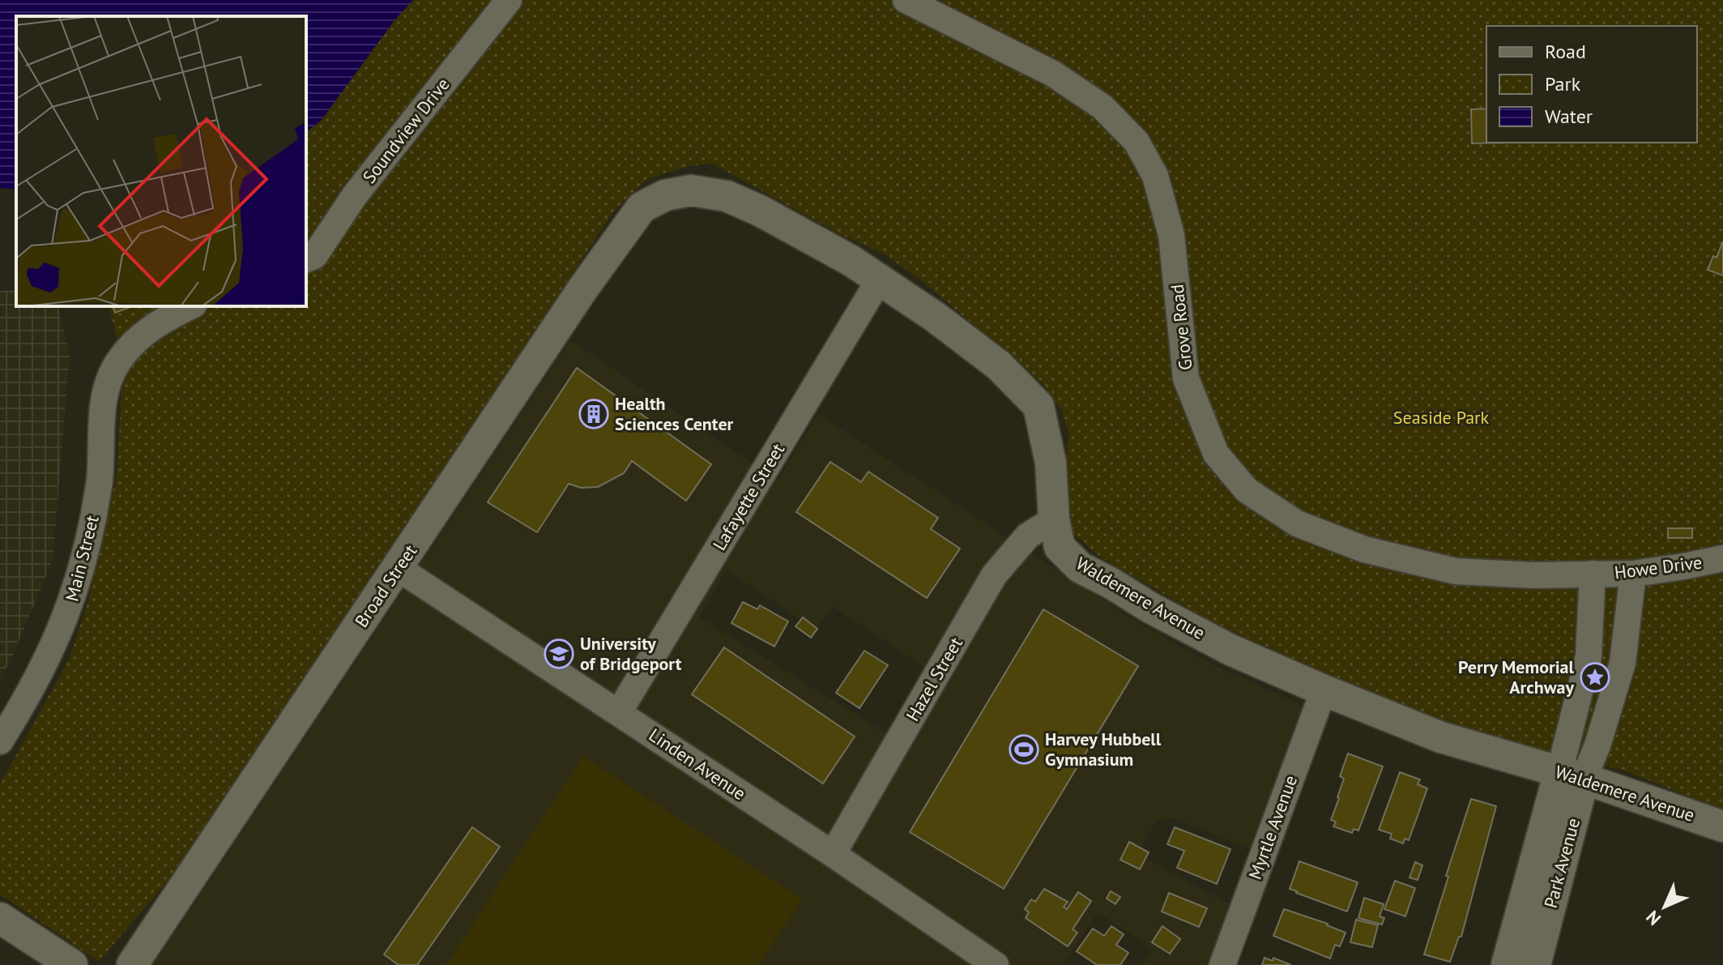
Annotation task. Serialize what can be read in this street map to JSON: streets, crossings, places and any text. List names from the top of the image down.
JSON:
{
  "streets": {
    "street": [
      "Soundview Drive",
      "Grove Road",
      "Lafayette Street",
      "Main Street",
      "Howe Drive",
      "Broad Street",
      "Waldemere Avenue",
      "Hazel Street",
      "Linden Avenue",
      "Myrtle Avenue",
      "Park Avenue"
    ]
  },
  "crossings": [
    ["Grove Road", "Howe Drive"],
    ["Grove Road", "Park Avenue"],
    ["Lafayette Street", "Waldemere Avenue"],
    ["Lafayette Street", "Linden Avenue"],
    ["Howe Drive", "Park Avenue"],
    ["Broad Street", "Waldemere Avenue"],
    ["Broad Street", "Linden Avenue"],
    ["Waldemere Avenue", "Hazel Street"],
    ["Waldemere Avenue", "Myrtle Avenue"],
    ["Waldemere Avenue", "Park Avenue"],
    ["Hazel Street", "Linden Avenue"]
  ],
  "parks": ["Seaside Park"],
  "places": {
    "building": ["Health Sciences Center"],
    "school or university": ["University of Bridgeport"],
    "place": ["Perry Memorial Archway"],
    "sports": ["Harvey Hubbell Gymnasium"]
  },
  "legend": ["Road", "Park", "Water"],
  "north": "bottom left"
}
